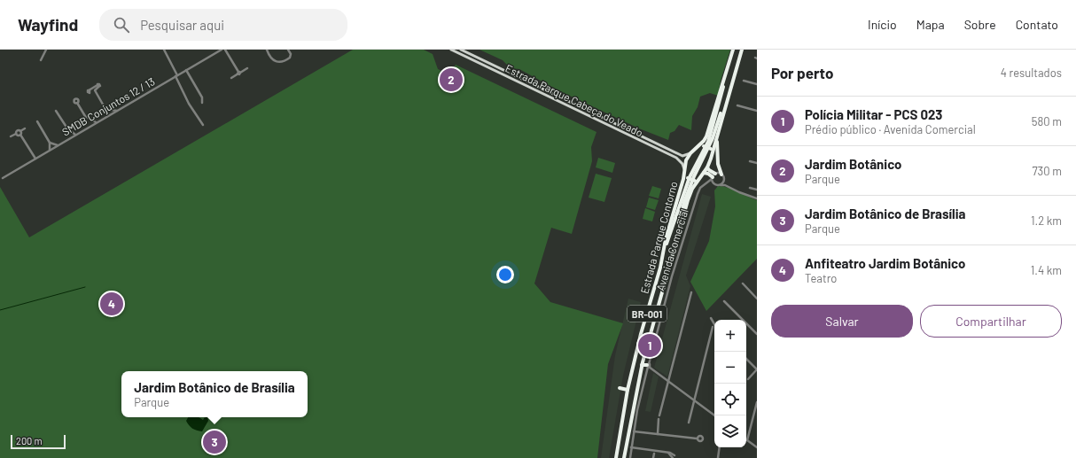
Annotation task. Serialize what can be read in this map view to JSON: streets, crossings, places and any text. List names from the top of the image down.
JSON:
{
  "streets": {
    "highway": ["Estrada Parque Contorno", "BR-001"],
    "main road": ["Estrada Parque Cabeça do Veado"],
    "street": ["SMDB Conjuntos 12 / 13", "Avenida Comercial"]
  },
  "crossings": [
    ["Estrada Parque Cabeça do Veado", "Estrada Parque Contorno"]
  ],
  "scale_bar": "200 m",
  "page": {
    "header": "Wayfind",
    "search": "Pesquisar aqui",
    "nav": [
      "Início",
      "Mapa",
      "Sobre",
      "Contato"
    ],
    "heading": ["Por perto", "4 resultados"],
    "pins": [
      "2",
      "4",
      "1",
      "3"
    ],
    "list": [
      {
        "mark": "1",
        "name": "Polícia Militar - PCS 023",
        "note": "Prédio público · Avenida Comercial",
        "value": "580 m"
      },
      {
        "mark": "2",
        "name": "Jardim Botânico",
        "note": "Parque",
        "value": "730 m"
      },
      {
        "mark": "3",
        "name": "Jardim Botânico de Brasília",
        "note": "Parque",
        "value": "1.2 km"
      },
      {
        "mark": "4",
        "name": "Anfiteatro Jardim Botânico",
        "note": "Teatro",
        "value": "1.4 km"
      }
    ],
    "buttons": ["Salvar", "Compartilhar"],
    "map_buttons": ["+", "−"],
    "popup": ["Jardim Botânico de Brasília", "Parque"],
    "scale": "200 m"
  }
}
